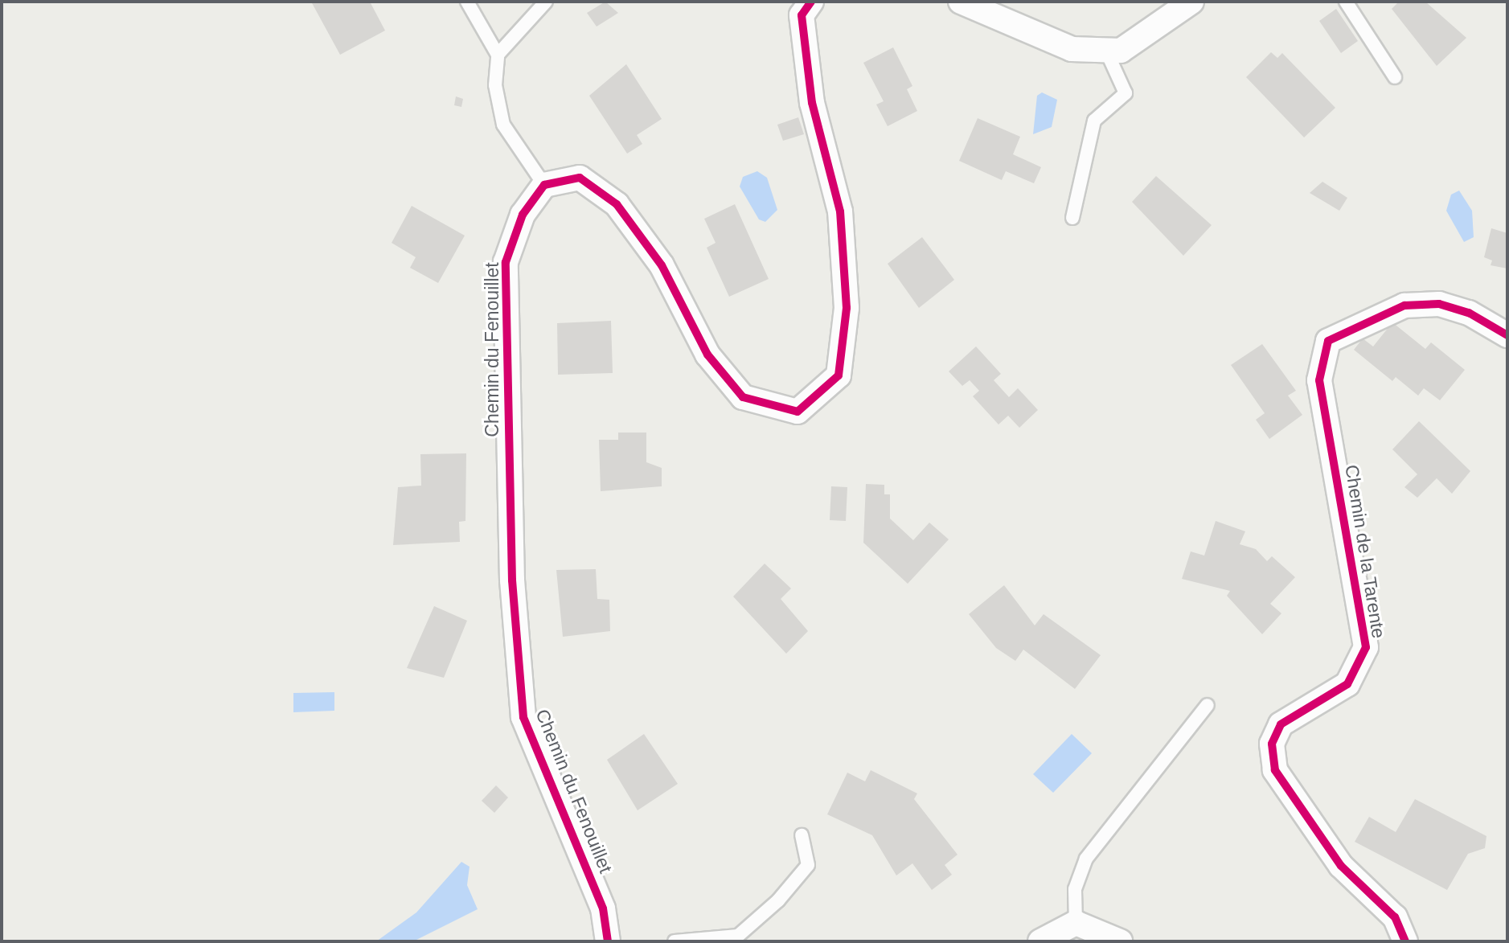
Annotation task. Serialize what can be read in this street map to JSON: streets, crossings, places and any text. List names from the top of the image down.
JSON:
{
  "streets": {
    "street": ["Chemin du Fenouillet", "Chemin de la Tarente"]
  }
}
